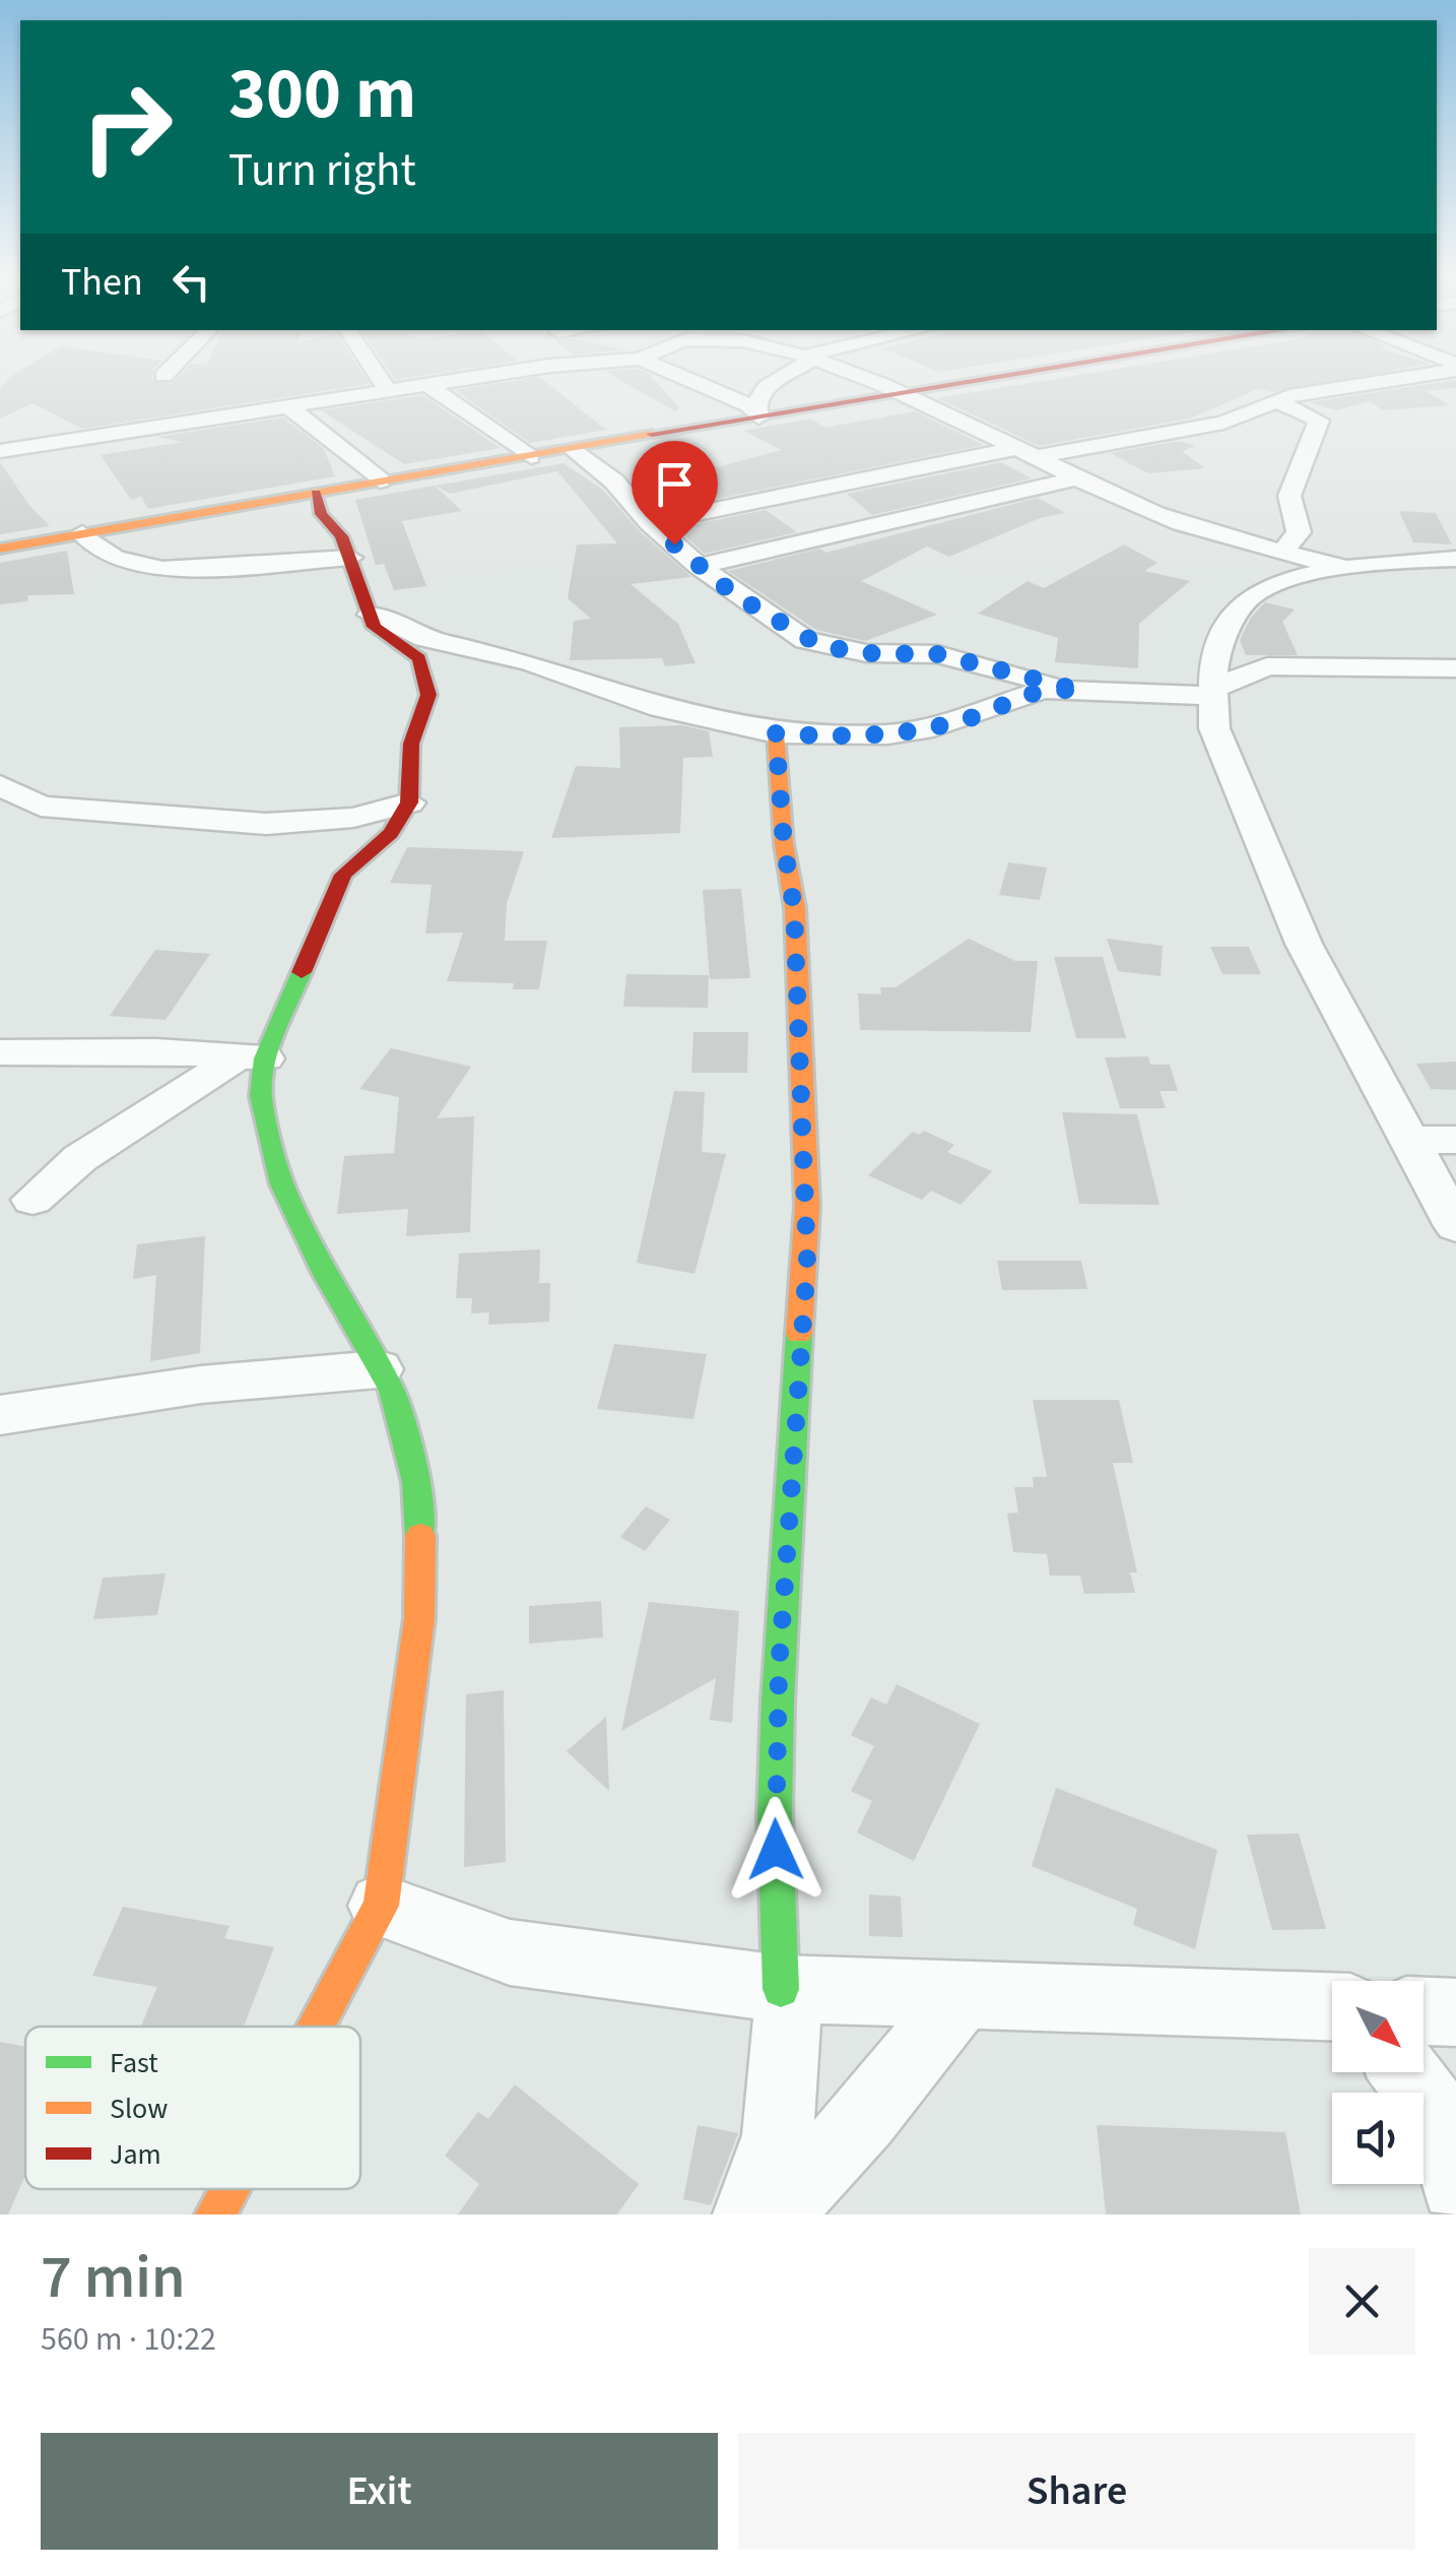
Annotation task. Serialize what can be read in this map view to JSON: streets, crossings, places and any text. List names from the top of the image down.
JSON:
{
  "legend": ["Fast", "Slow", "Jam"],
  "north": "bottom right",
  "page": {
    "turn": ["300 m", "Turn right"],
    "then": "Then",
    "heading": ["7 min", "560 m · 10:22"],
    "buttons": ["Exit", "Share"]
  }
}
